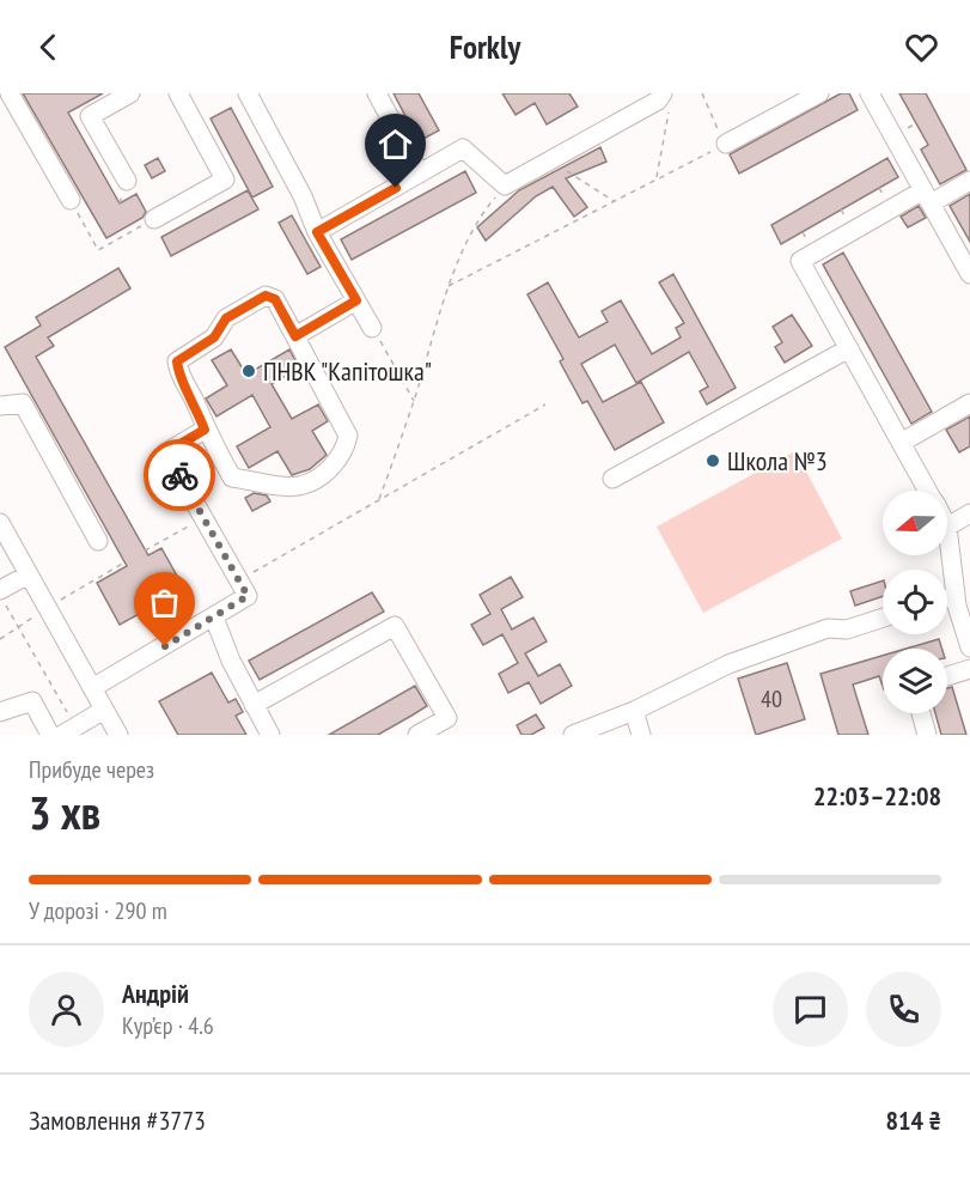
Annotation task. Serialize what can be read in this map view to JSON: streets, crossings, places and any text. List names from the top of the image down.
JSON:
{
  "places": ["ПНВК \"Капітошка\"", "Школа №3"],
  "house_numbers": ["40"],
  "north": "left",
  "page": {
    "header": "Forkly",
    "heading": ["3 хв", "Прибуде через", "22:03–22:08"],
    "panel": [
      "Андрій",
      "Кур’єр · 4.6",
      "Замовлення #3773",
      "814 ₴"
    ],
    "bar": "У дорозі · 290 m"
  }
}
